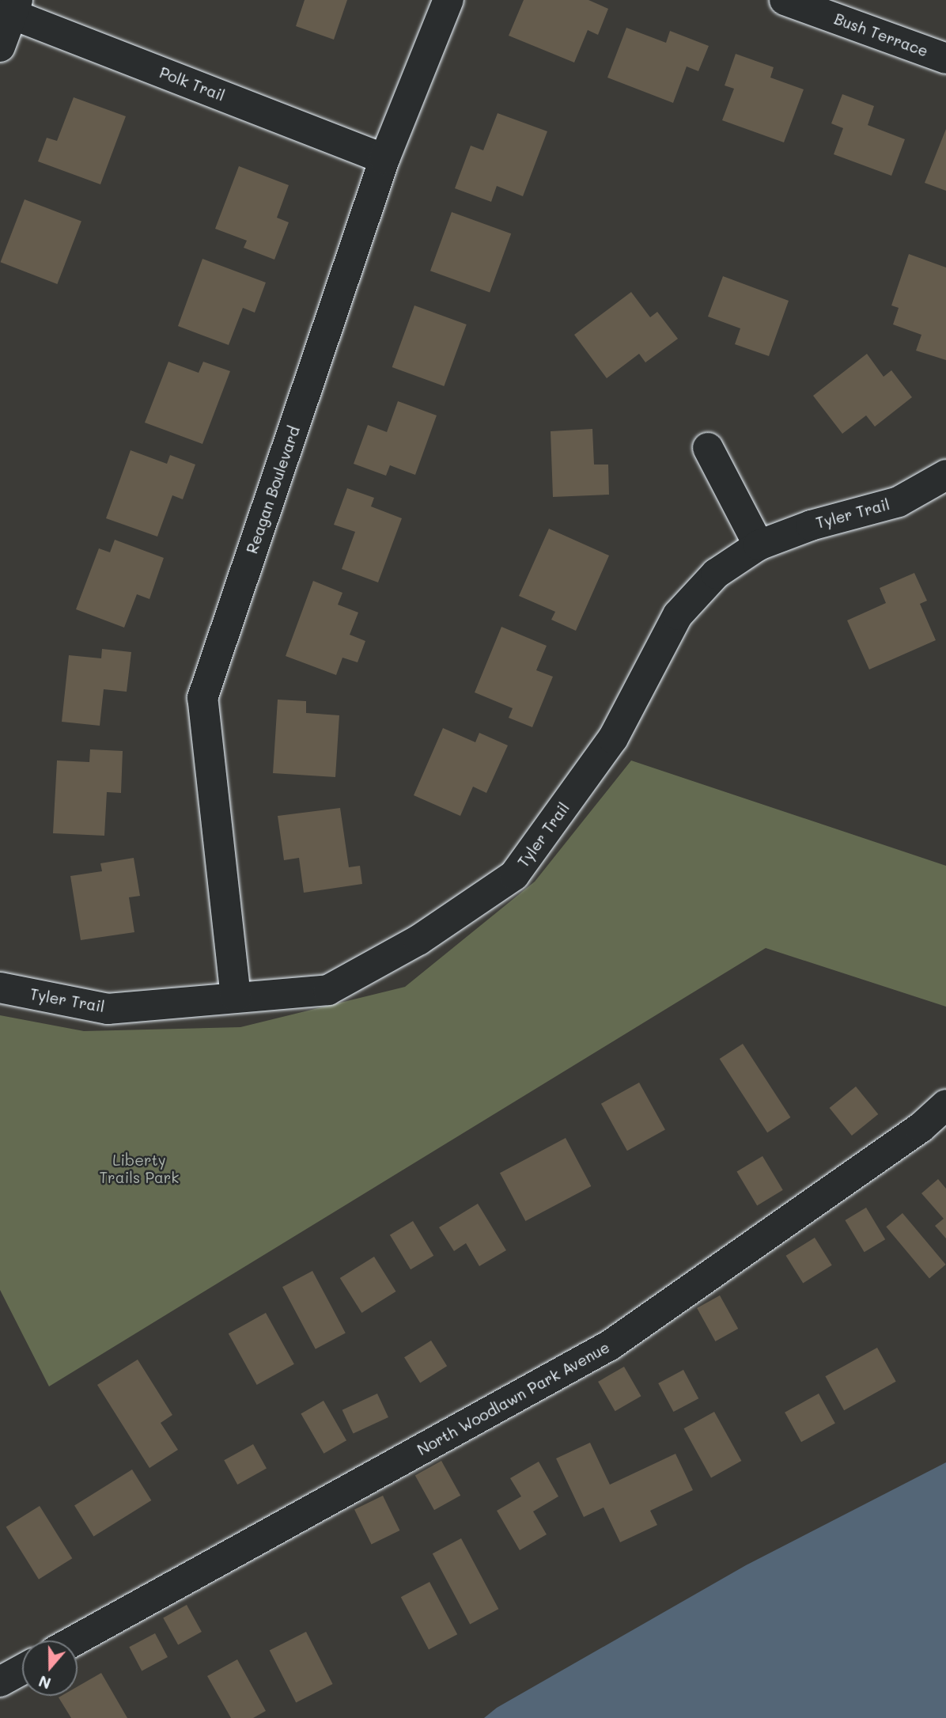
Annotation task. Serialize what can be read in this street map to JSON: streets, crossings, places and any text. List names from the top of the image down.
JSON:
{
  "streets": {
    "street": [
      "Bush Terrace",
      "Polk Trail",
      "Reagan Boulevard",
      "Tyler Trail",
      "North Woodlawn Park Avenue"
    ]
  },
  "crossings": [
    ["Polk Trail", "Reagan Boulevard"],
    ["Reagan Boulevard", "Tyler Trail"]
  ],
  "parks": ["Liberty Trails Park"],
  "north": "bottom"
}
